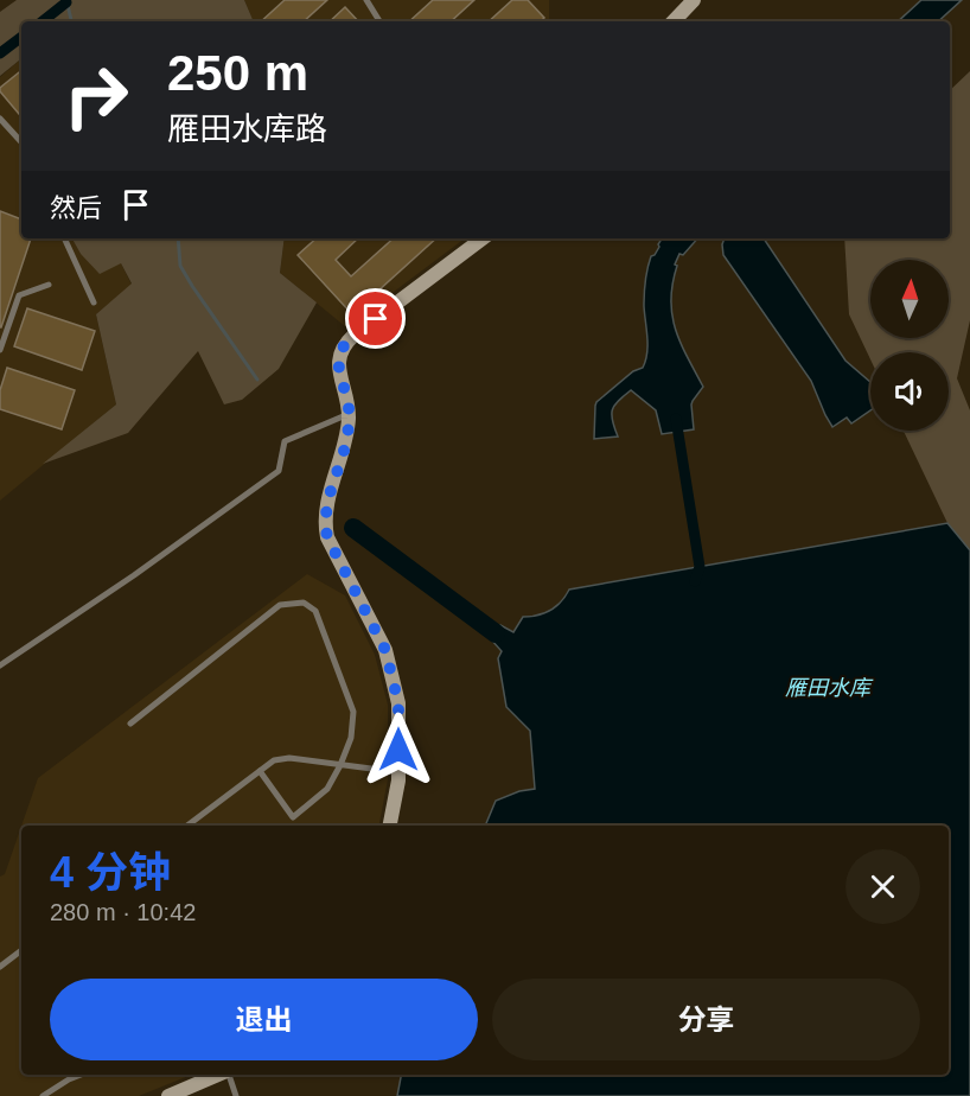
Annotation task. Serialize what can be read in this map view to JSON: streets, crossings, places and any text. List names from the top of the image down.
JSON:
{
  "water": ["雁田水库"],
  "north": "top",
  "page": {
    "turn": ["250 m", "雁田水库路"],
    "then": "然后",
    "heading": ["4 分钟", "280 m · 10:42"],
    "buttons": ["退出", "分享"]
  }
}
